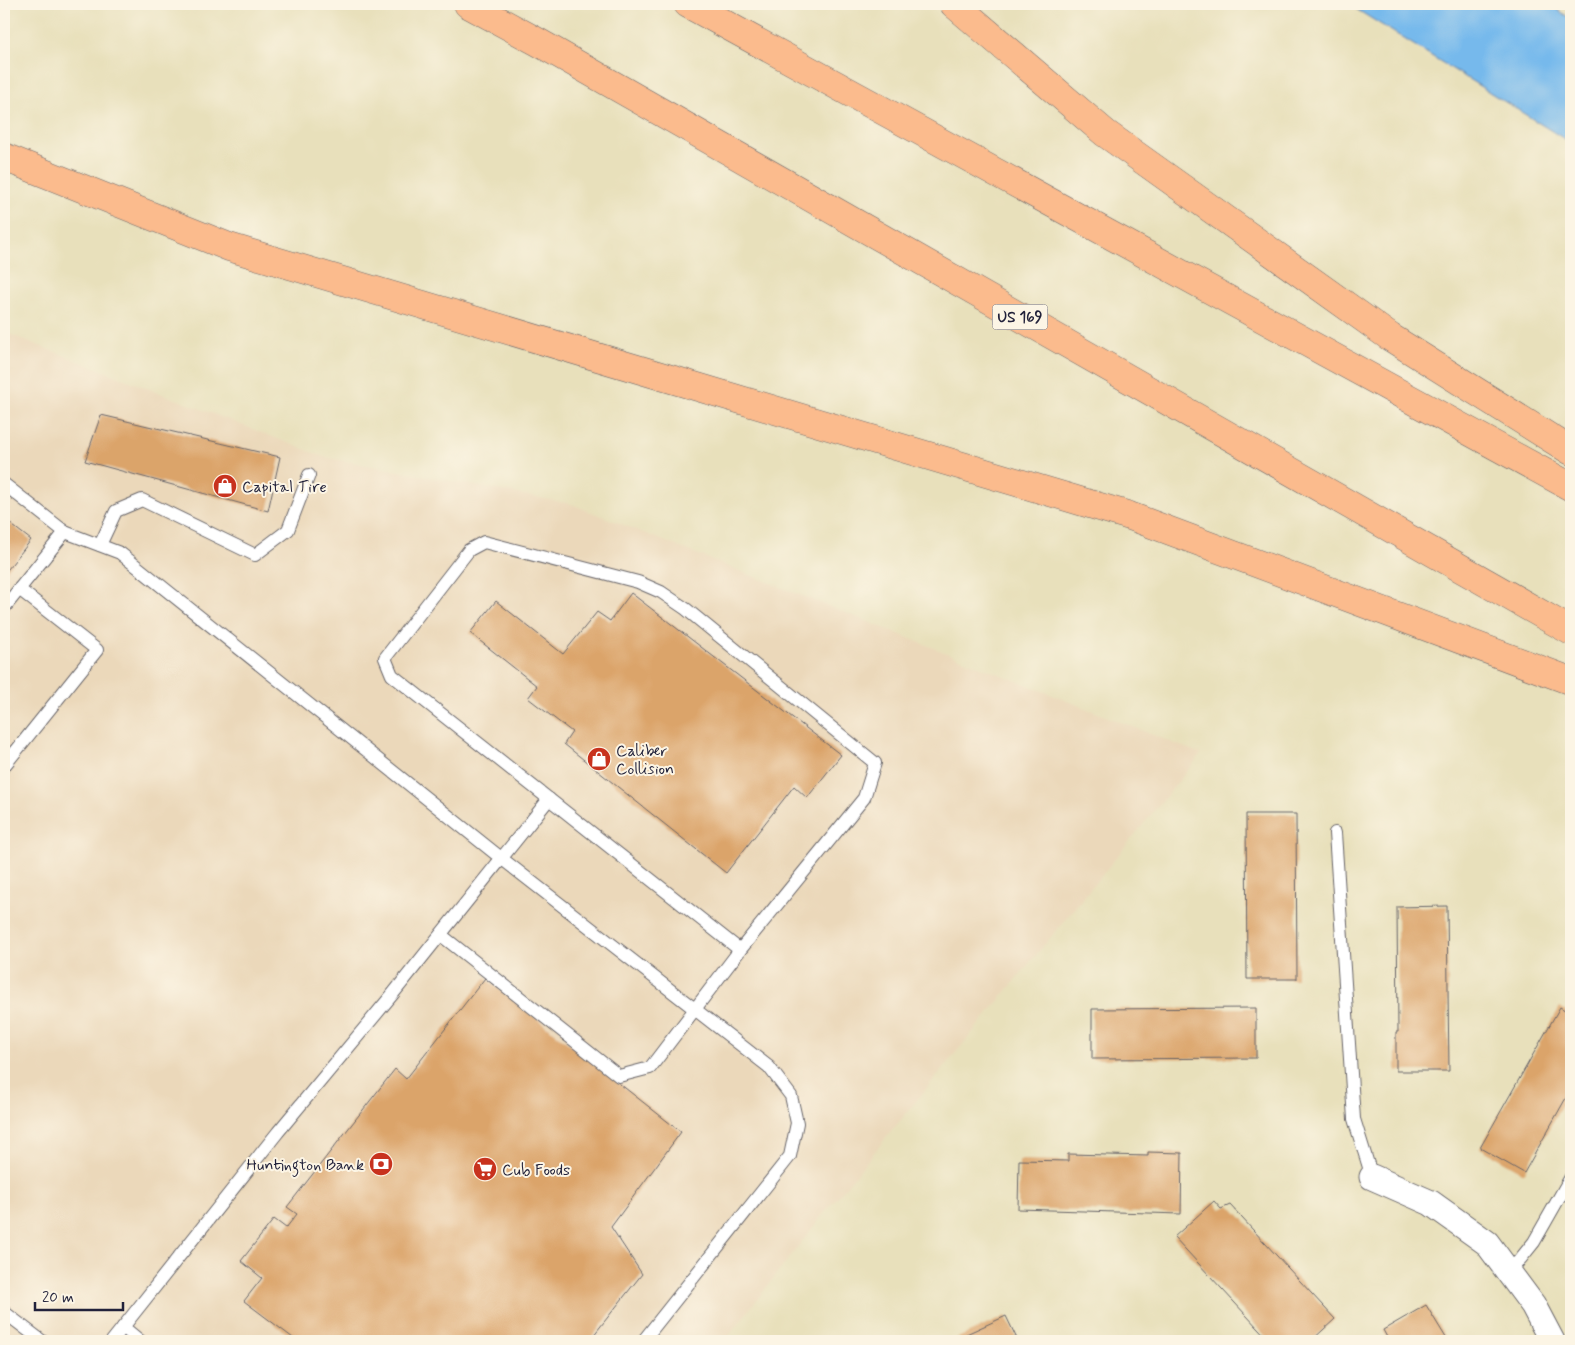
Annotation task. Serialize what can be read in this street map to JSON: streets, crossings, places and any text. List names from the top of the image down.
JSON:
{
  "streets": {
    "highway": ["US 169"]
  },
  "places": {
    "shop": ["Capital Tire", "Caliber Collision"],
    "bank": ["Huntington Bank"],
    "supermarket": ["Cub Foods"]
  },
  "scale_bar": "20 m"
}
